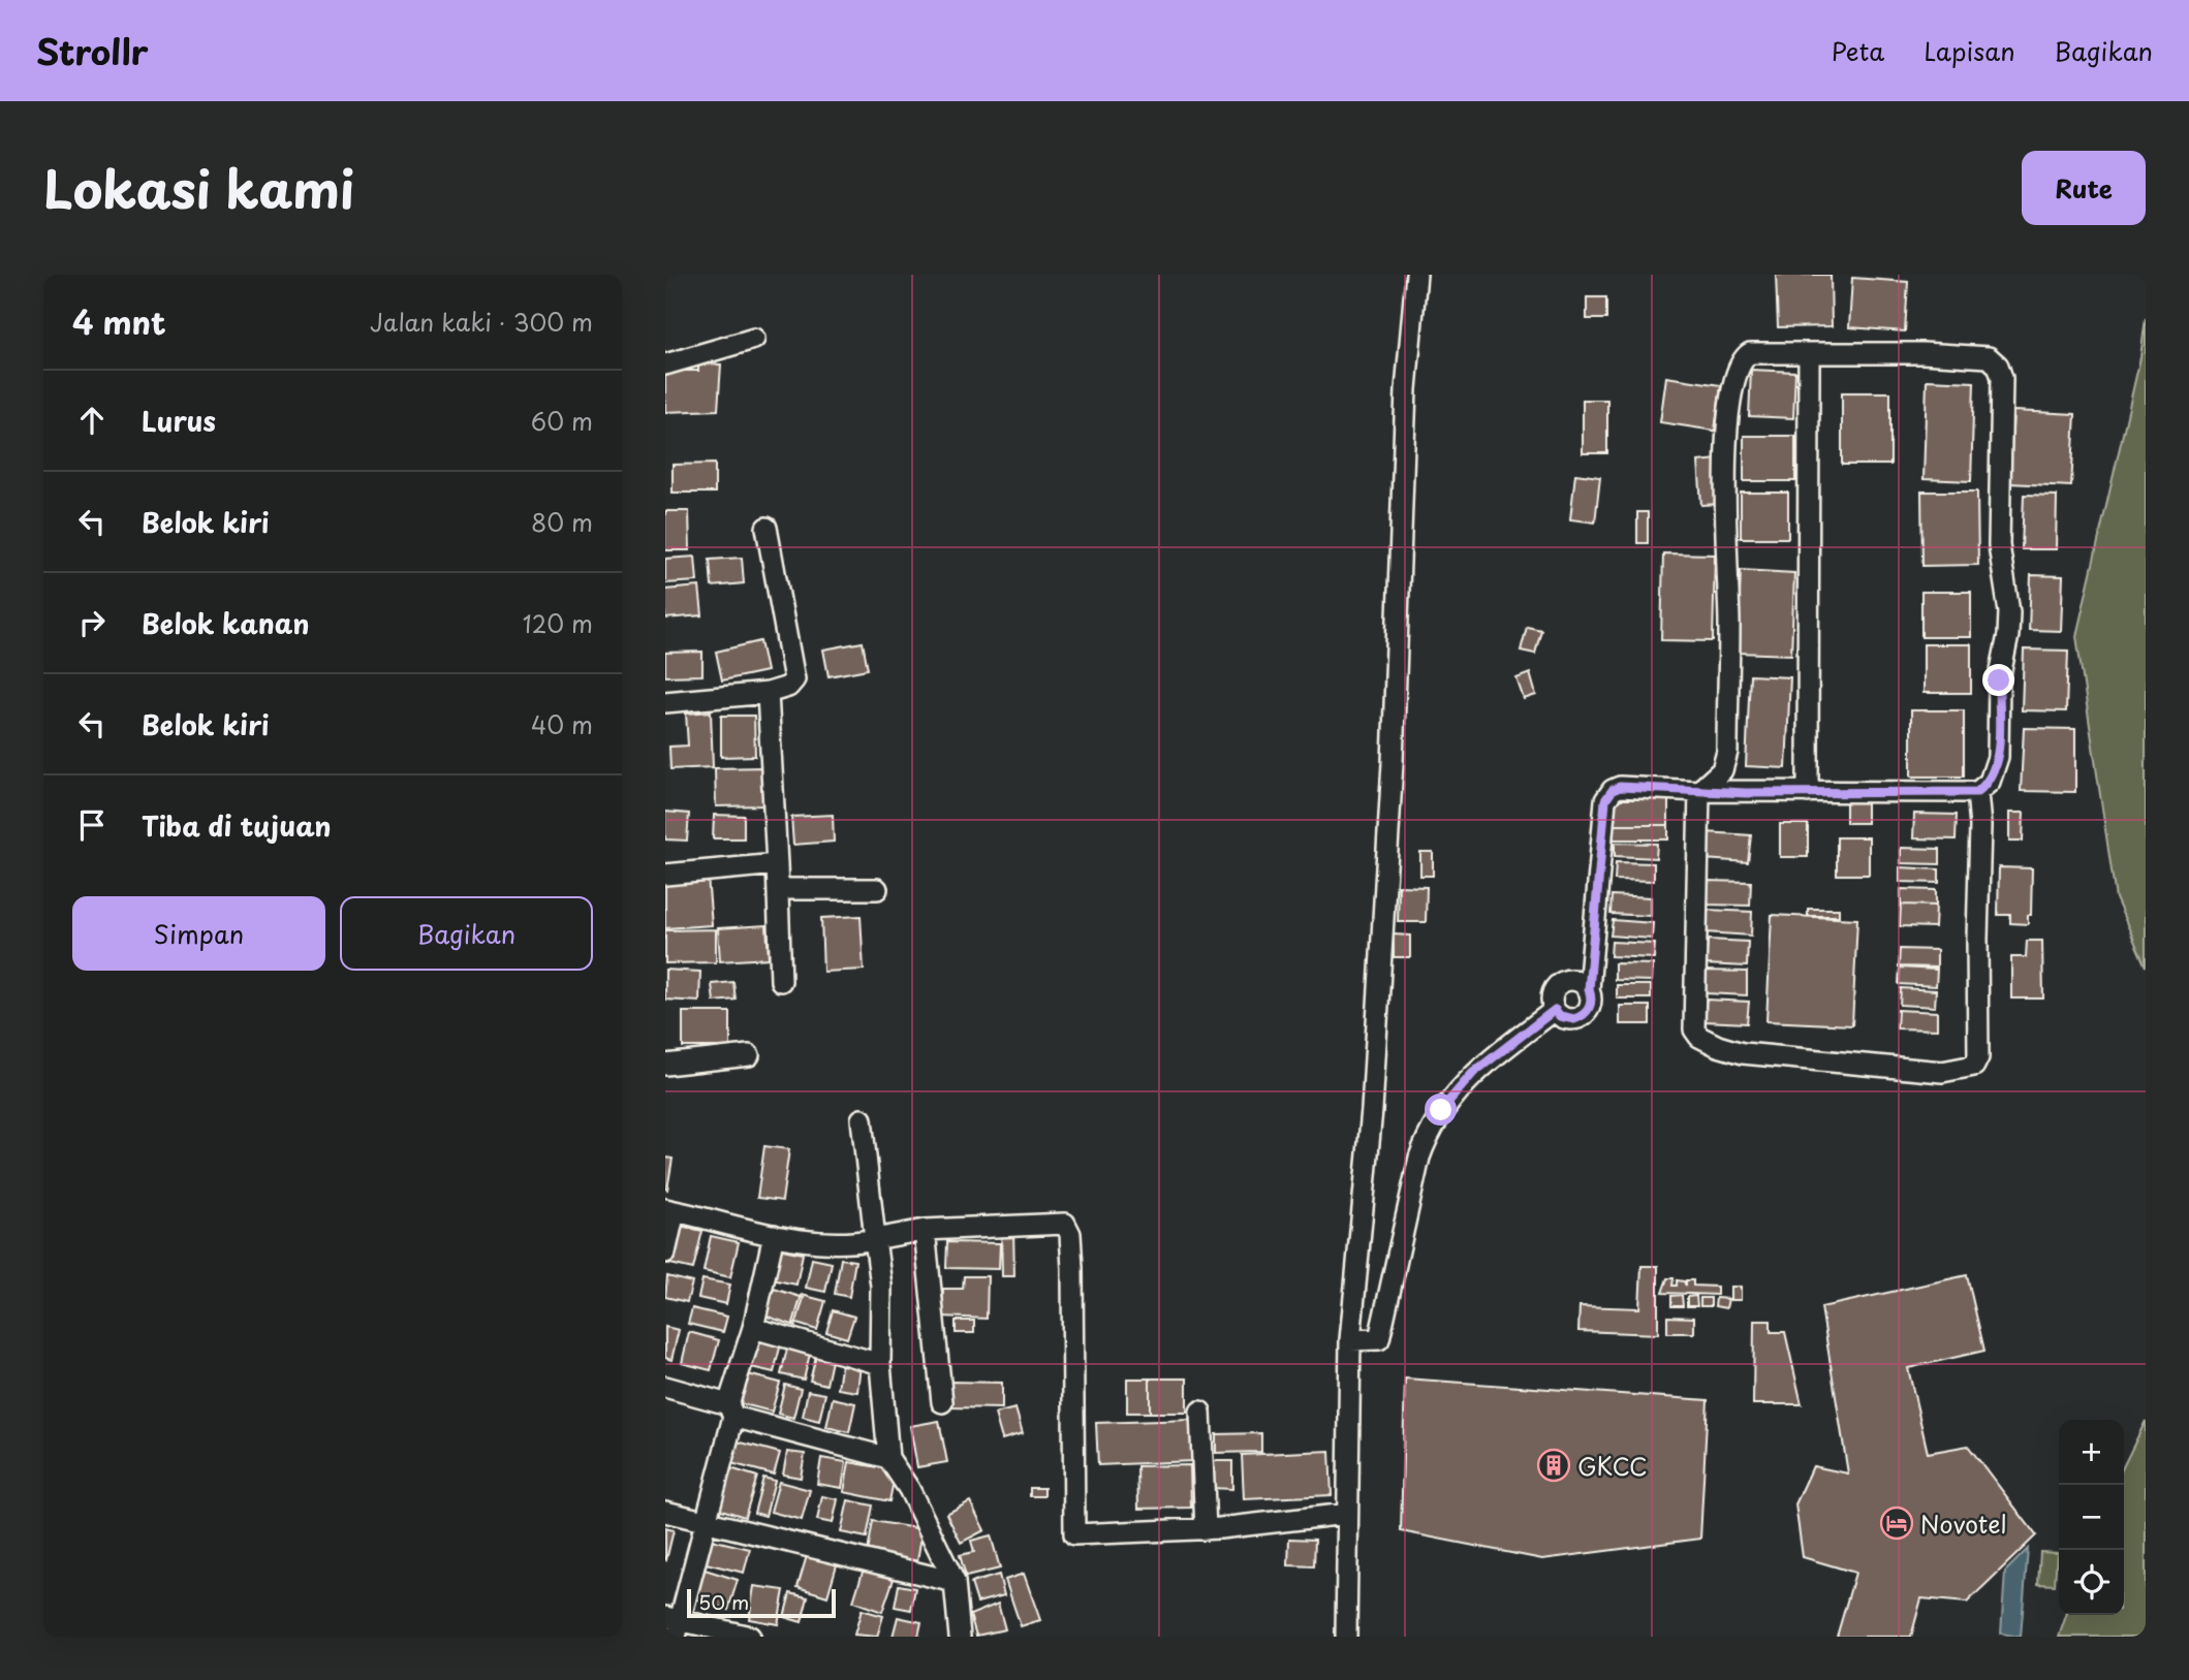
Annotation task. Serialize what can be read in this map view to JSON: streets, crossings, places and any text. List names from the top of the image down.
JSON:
{
  "places": {
    "building": ["GKCC"],
    "hotel": ["Novotel"]
  },
  "scale_bar": "50 m",
  "page": {
    "header": "Strollr",
    "nav": ["Peta", "Lapisan", "Bagikan"],
    "title": "Lokasi kami",
    "buttons": [
      "Rute",
      ["Simpan", "Bagikan"]
    ],
    "heading": ["4 mnt", "Jalan kaki · 300 m"],
    "list": [
      ["Lurus", "60 m"],
      ["Belok kiri", "80 m"],
      ["Belok kanan", "120 m"],
      ["Belok kiri", "40 m"],
      "Tiba di tujuan"
    ],
    "map_buttons": ["+", "−"],
    "scale": "50 m"
  }
}
